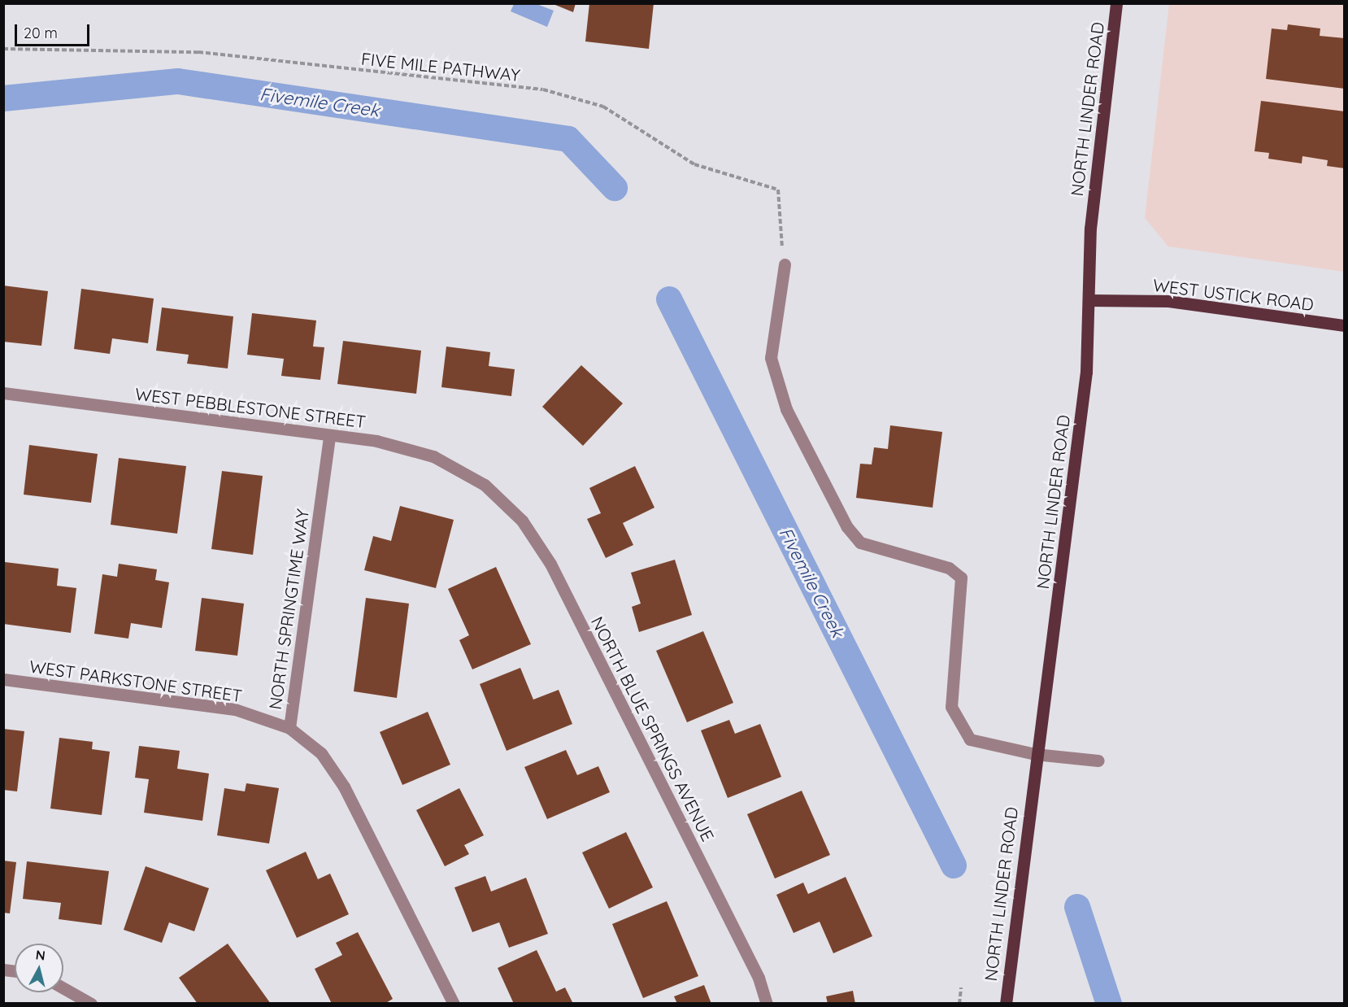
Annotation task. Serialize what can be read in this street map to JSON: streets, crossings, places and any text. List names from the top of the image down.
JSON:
{
  "streets": {
    "main road": ["NORTH LINDER ROAD", "WEST USTICK ROAD"],
    "street": [
      "WEST PEBBLESTONE STREET",
      "NORTH SPRINGTIME WAY",
      "WEST PARKSTONE STREET",
      "NORTH BLUE SPRINGS AVENUE"
    ],
    "path": ["FIVE MILE PATHWAY"]
  },
  "crossings": [
    ["NORTH LINDER ROAD", "WEST USTICK ROAD"],
    ["WEST PEBBLESTONE STREET", "NORTH SPRINGTIME WAY"],
    ["WEST PEBBLESTONE STREET", "NORTH BLUE SPRINGS AVENUE"],
    ["NORTH SPRINGTIME WAY", "WEST PARKSTONE STREET"]
  ],
  "water": ["Fivemile Creek"],
  "scale_bar": "20 m",
  "north": "top"
}
